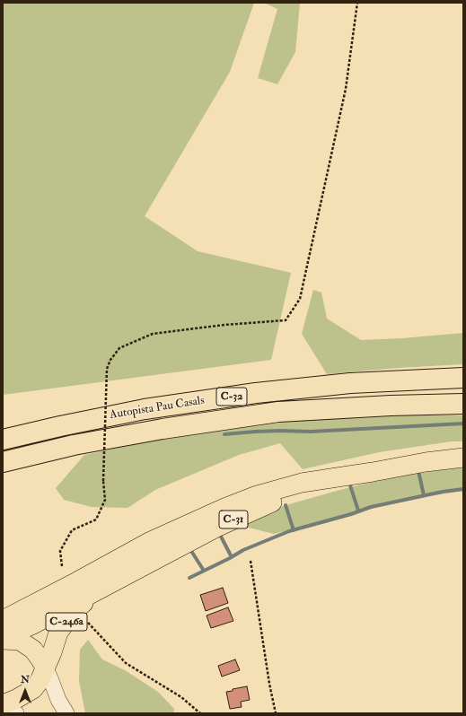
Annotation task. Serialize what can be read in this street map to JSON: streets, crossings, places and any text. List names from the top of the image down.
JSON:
{
  "streets": {
    "highway": ["C-32", "Autopista Pau Casals"],
    "main road": ["C-31", "C-246a"]
  },
  "crossings": [
    ["C-31", "C-246a"]
  ],
  "north": "top"
}
